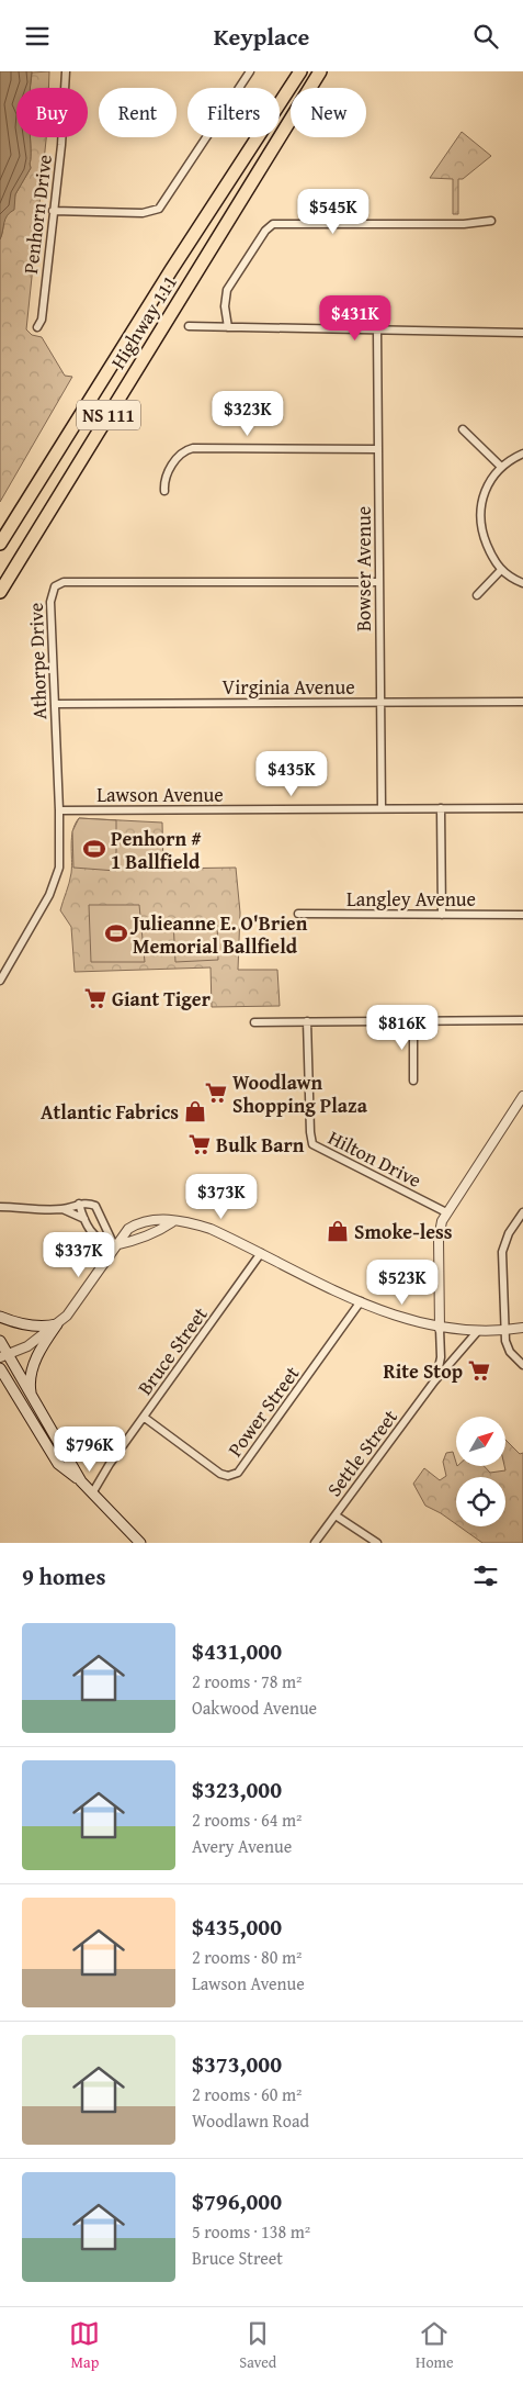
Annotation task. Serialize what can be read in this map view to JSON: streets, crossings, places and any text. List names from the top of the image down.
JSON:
{
  "streets": {
    "highway": ["Highway 111", "NS 111"],
    "street": [
      "Penhorn Drive",
      "Bowser Avenue",
      "Athorpe Drive",
      "Virginia Avenue",
      "Lawson Avenue",
      "Langley Avenue",
      "Hilton Drive",
      "Bruce Street",
      "Power Street",
      "Settle Street"
    ]
  },
  "crossings": [
    ["Bowser Avenue", "Athorpe Drive"],
    ["Bowser Avenue", "Virginia Avenue"],
    ["Bowser Avenue", "Lawson Avenue"],
    ["Athorpe Drive", "Virginia Avenue"],
    ["Athorpe Drive", "Lawson Avenue"],
    ["Bruce Street", "Power Street"]
  ],
  "places": {
    "sports": ["Penhorn # 1 Ballfield", "Julieanne E. O'Brien Memorial Ballfield"],
    "supermarket": [
      "Giant Tiger",
      "Woodlawn Shopping Plaza",
      "Bulk Barn",
      "Rite Stop"
    ],
    "shop": ["Atlantic Fabrics", "Smoke-less"]
  },
  "north": "top right",
  "page": {
    "header": "Keyplace",
    "chip": [
      "Buy",
      "Rent",
      "Filters",
      "New"
    ],
    "price": [
      "$545K",
      "$431K",
      "$323K",
      "$435K",
      "$816K",
      "$373K",
      "$337K",
      "$523K",
      "$796K"
    ],
    "heading": "9 homes",
    "list": [
      {
        "name": "$431,000",
        "note": "2 rooms · 78 m² · Oakwood Avenue"
      },
      {
        "name": "$323,000",
        "note": "2 rooms · 64 m² · Avery Avenue"
      },
      {
        "name": "$435,000",
        "note": "2 rooms · 80 m² · Lawson Avenue"
      },
      {
        "name": "$373,000",
        "note": "2 rooms · 60 m² · Woodlawn Road"
      },
      {
        "name": "$796,000",
        "note": "5 rooms · 138 m² · Bruce Street"
      }
    ],
    "tabs": ["Map", "Saved", "Home"]
  }
}
